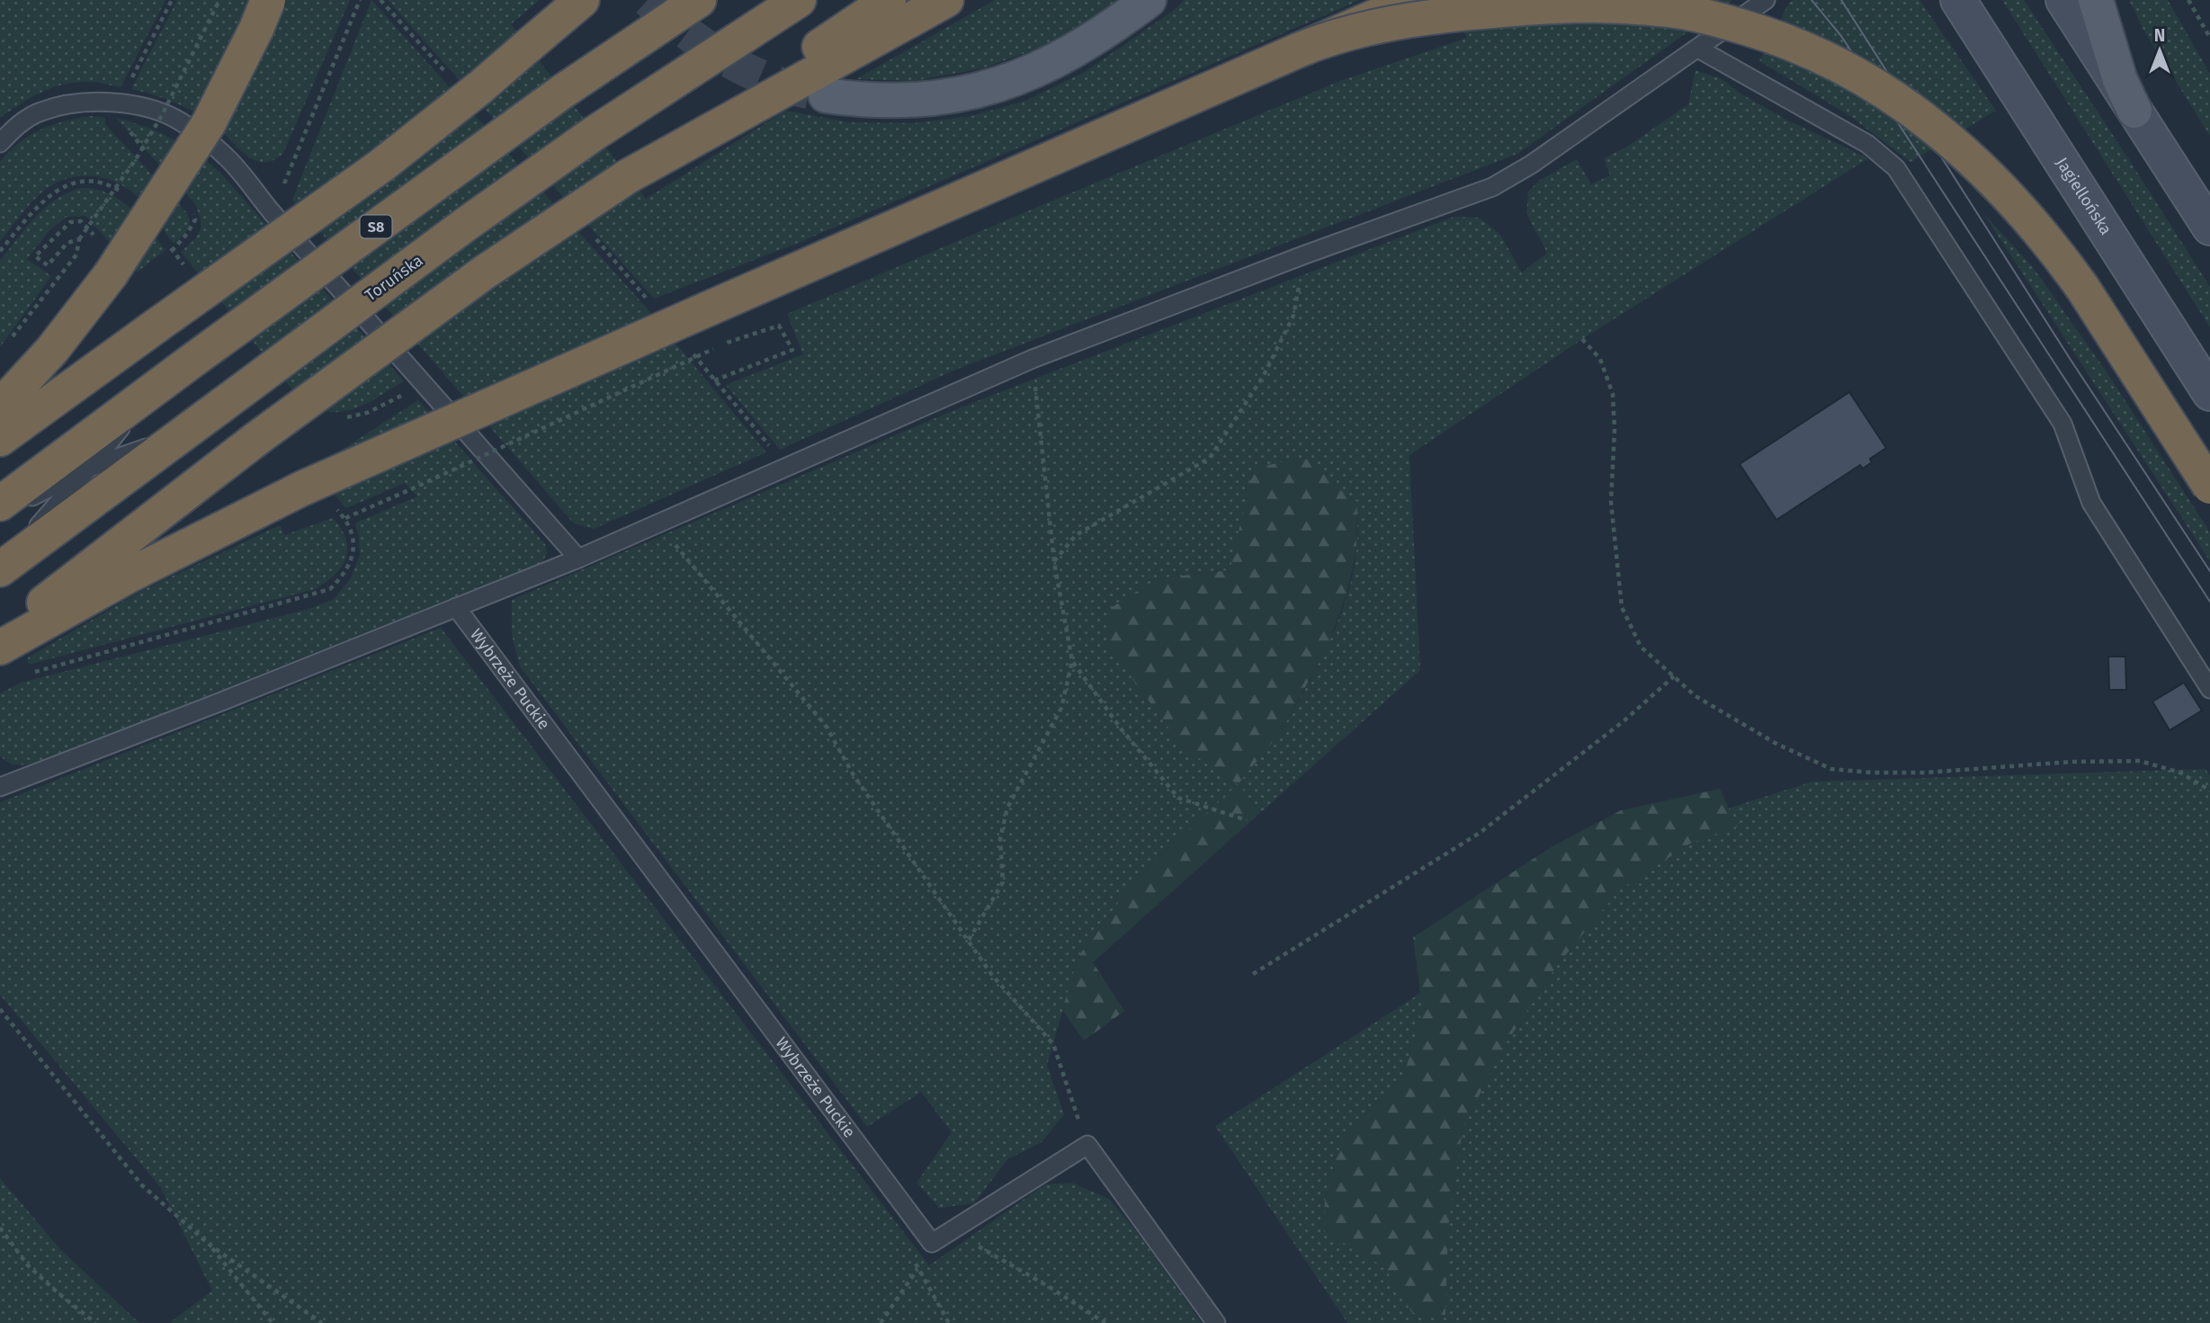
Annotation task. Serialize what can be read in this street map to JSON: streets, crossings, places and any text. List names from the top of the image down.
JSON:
{
  "streets": {
    "highway": ["S8", "Toruńska"],
    "main road": ["Jagiellońska"],
    "lane": ["Wybrzeże Puckie"]
  },
  "north": "top"
}
